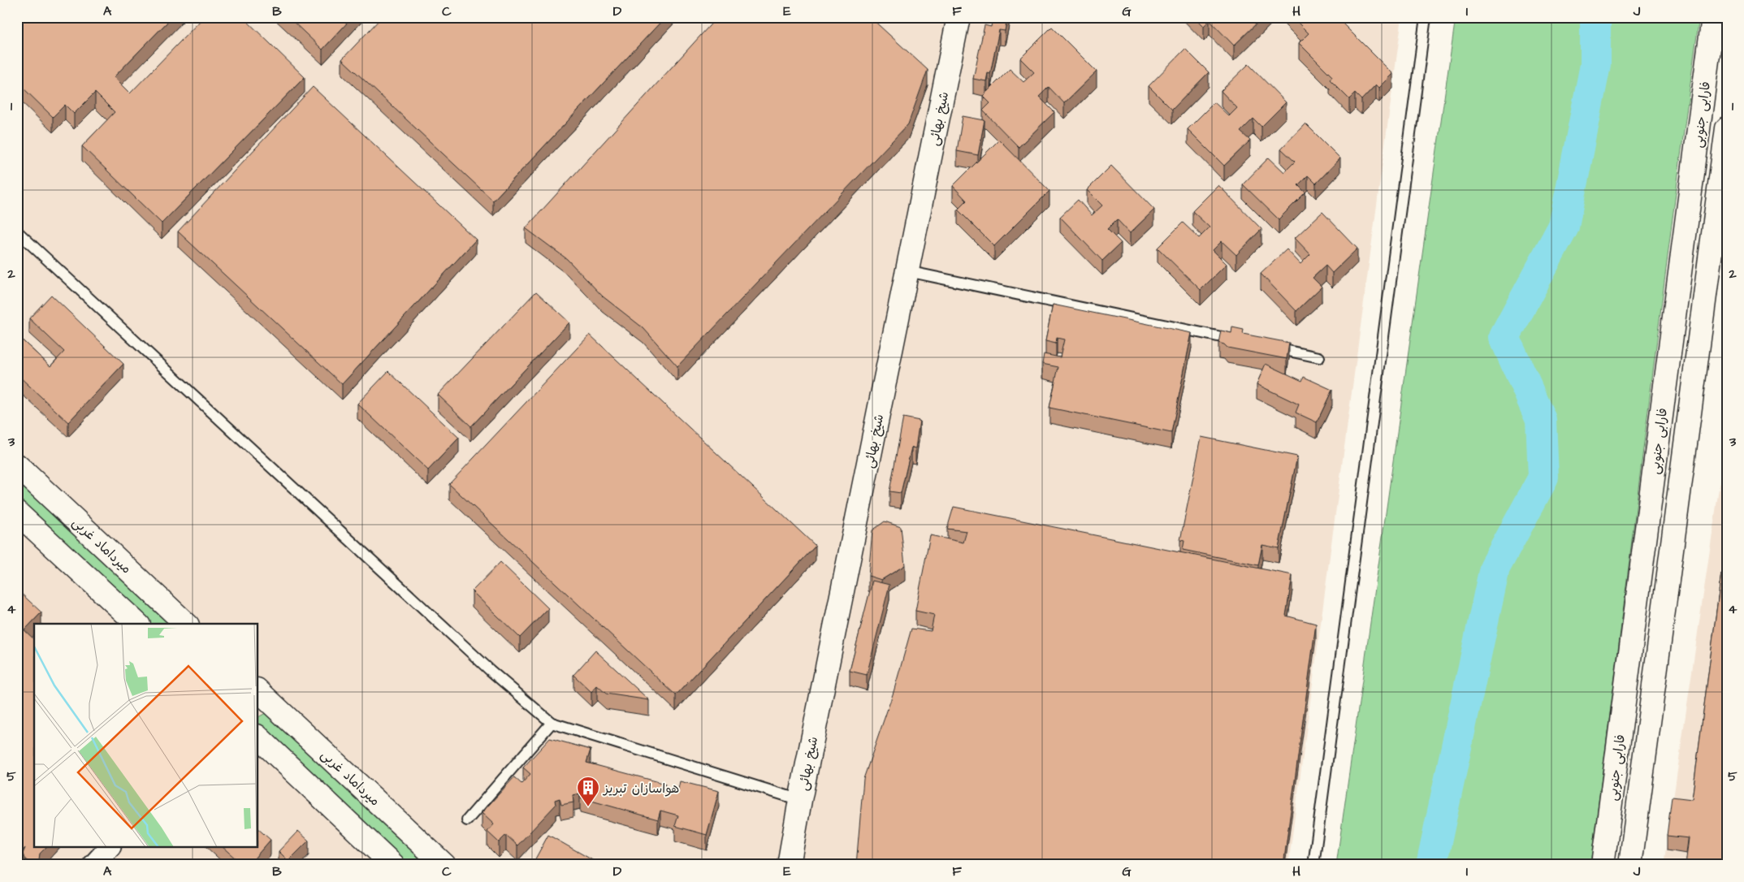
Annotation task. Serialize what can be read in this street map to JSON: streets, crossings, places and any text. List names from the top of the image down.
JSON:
{
  "streets": {
    "street": ["فارابی جنوبی", "شیخ بهائی", "میرداماد غربی"]
  },
  "places": {
    "building": ["هواسازان تبریز"]
  },
  "grid": {
    "columns": [
      "A",
      "B",
      "C",
      "D",
      "E",
      "F",
      "G",
      "H",
      "I",
      "J"
    ],
    "rows": [
      "1",
      "2",
      "3",
      "4",
      "5"
    ]
  }
}
